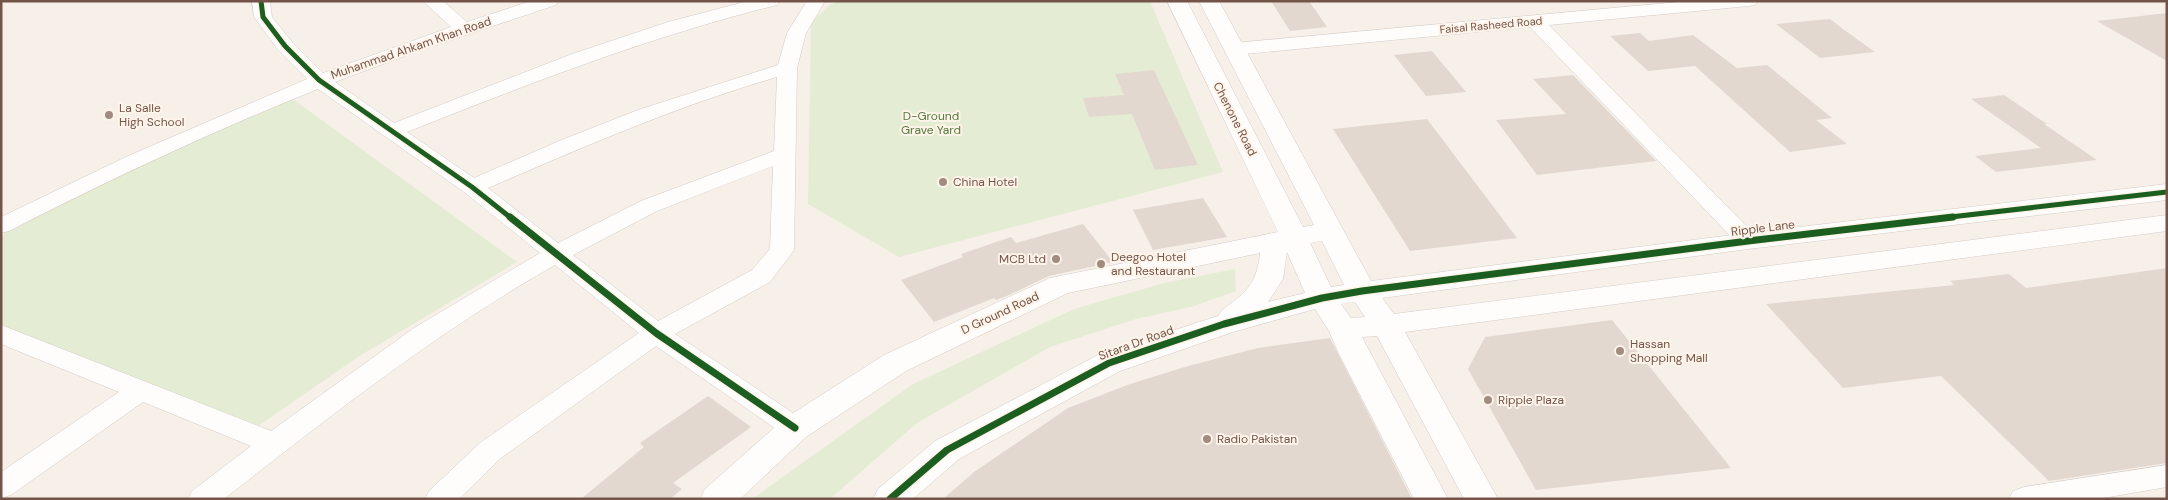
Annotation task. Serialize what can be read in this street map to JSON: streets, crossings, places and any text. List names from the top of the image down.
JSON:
{
  "streets": {
    "street": [
      "Faisal Rasheed Road",
      "Muhammad Ahkam Khan Road",
      "Chenone Road",
      "Ripple Lane",
      "D Ground Road",
      "Sitara Dr Road"
    ]
  },
  "crossings": [
    ["Chenone Road", "D Ground Road"],
    ["Chenone Road", "Sitara Dr Road"],
    ["Ripple Lane", "Sitara Dr Road"]
  ],
  "parks": ["D-Ground Grave Yard"],
  "places": [
    "La Salle High School",
    "China Hotel",
    "MCB Ltd",
    "Deegoo Hotel and Restaurant",
    "Hassan Shopping Mall",
    "Ripple Plaza",
    "Radio Pakistan"
  ]
}
